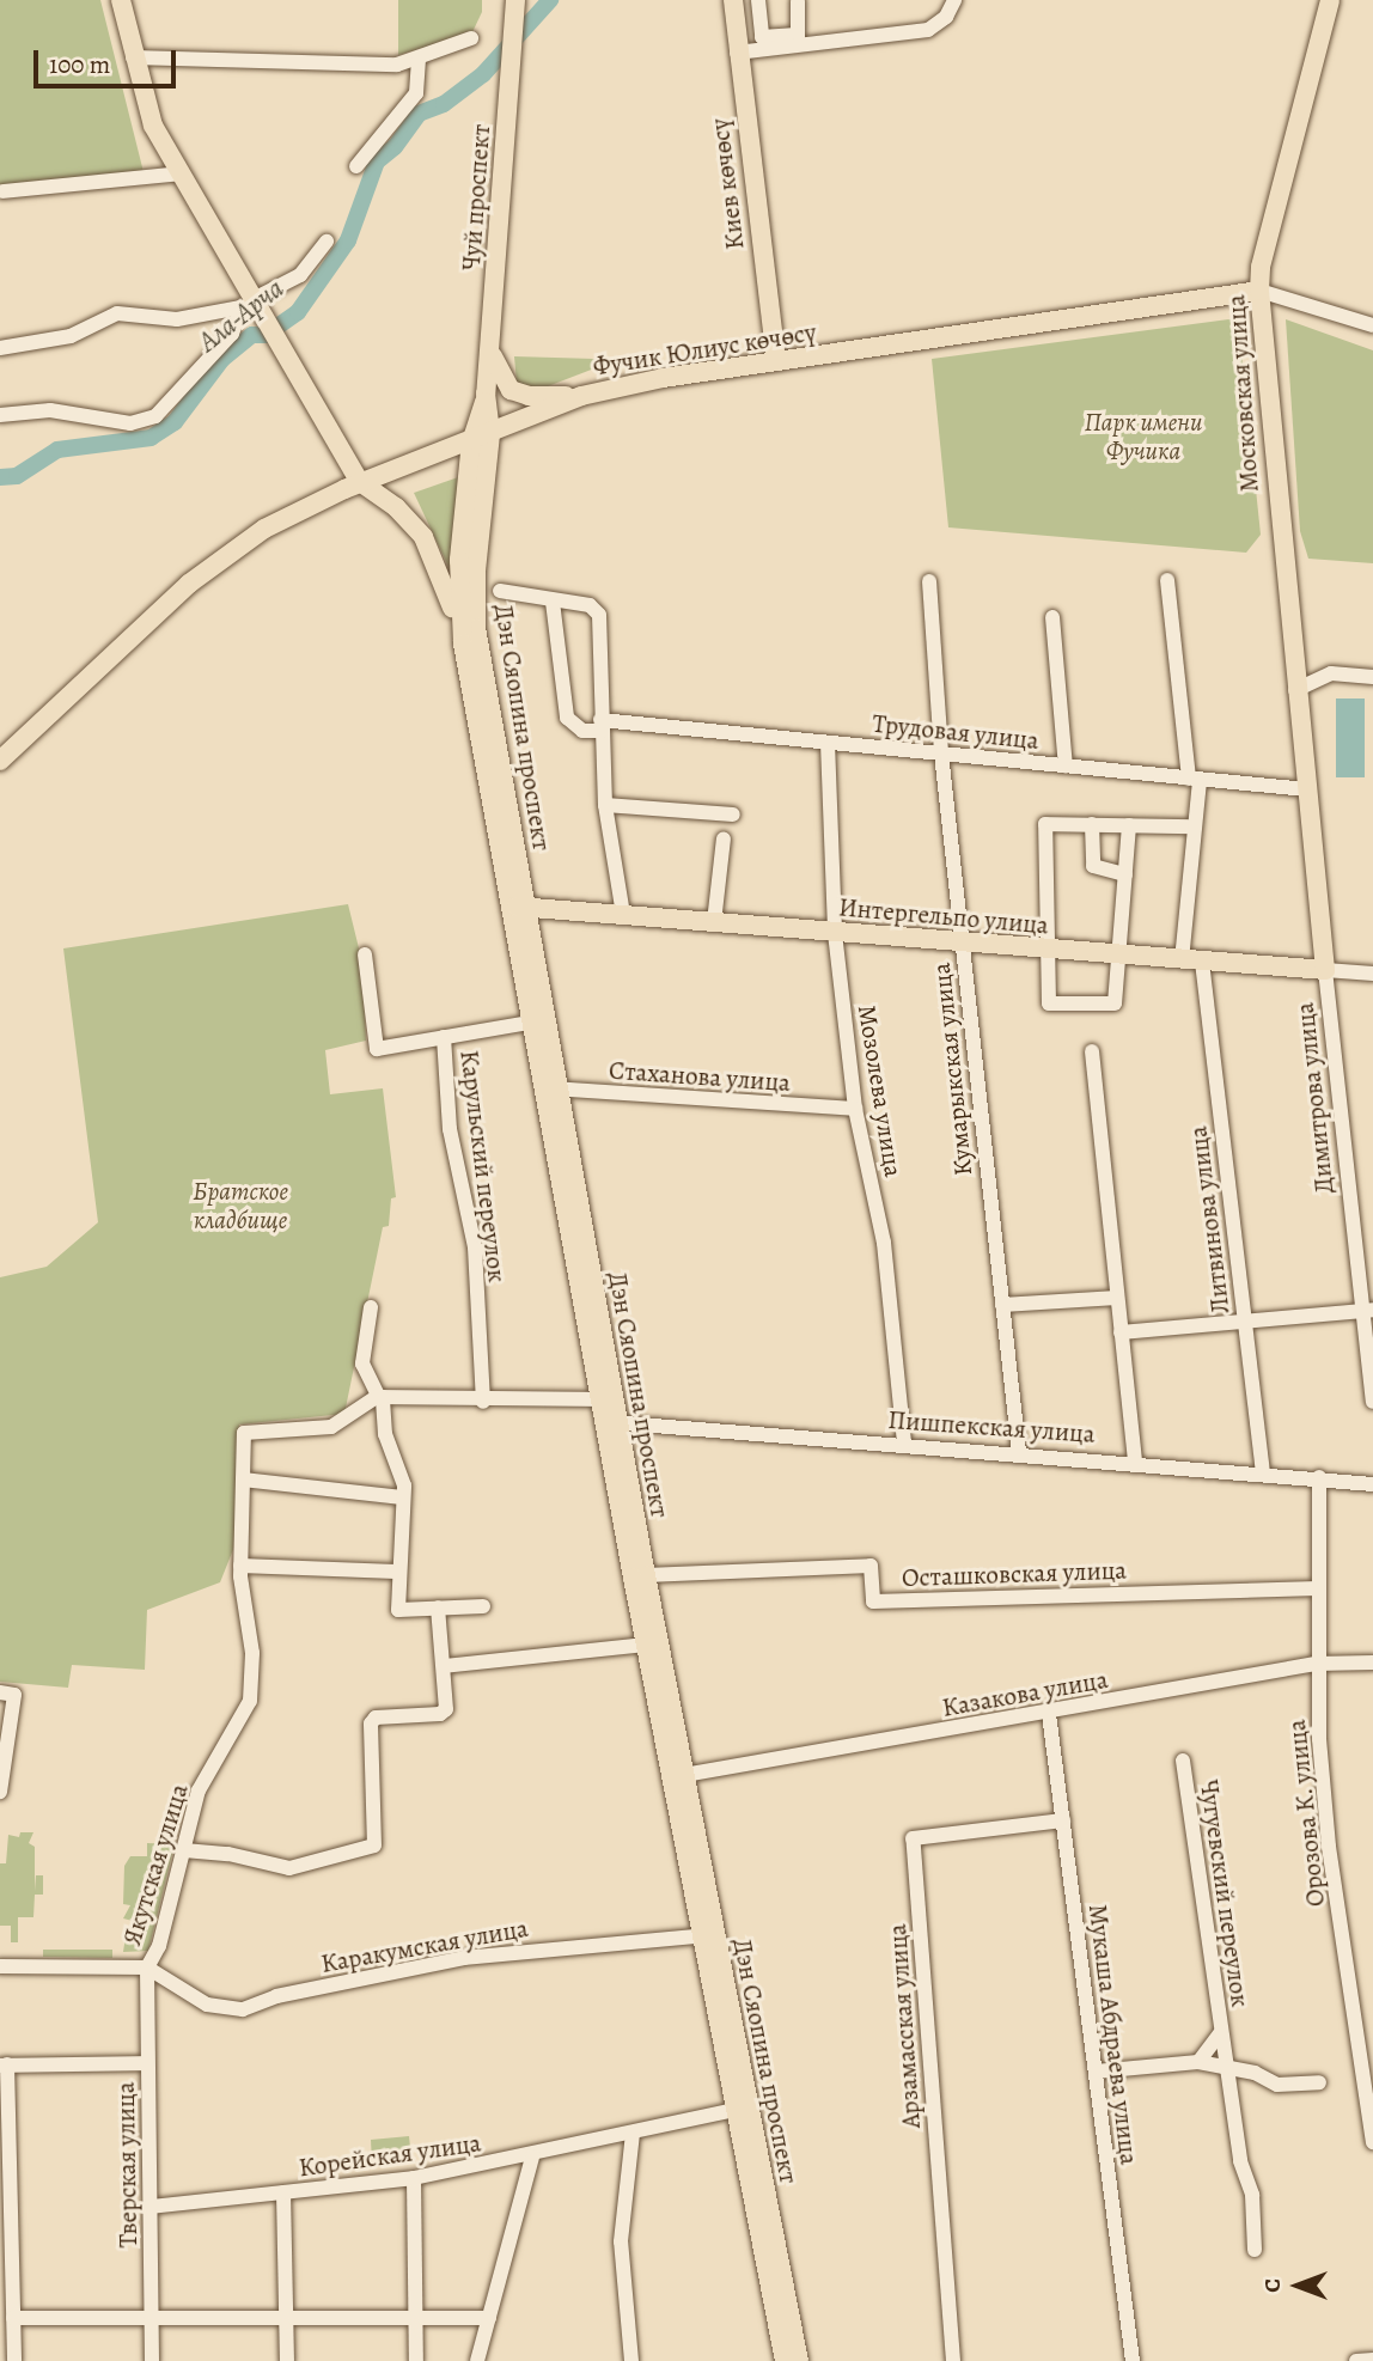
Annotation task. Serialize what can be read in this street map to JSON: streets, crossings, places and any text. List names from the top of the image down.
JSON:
{
  "streets": {
    "main road": [
      "Киев көчөсү",
      "Чуй проспект",
      "Фучик Юлиус көчөсү",
      "Московская улица",
      "Дэн Сяопина проспект",
      "Интергельпо улица",
      "Димитрова улица"
    ],
    "street": [
      "Трудовая улица",
      "Кумарыкская улица",
      "Стаханова улица",
      "Мозолева улица",
      "Карульский переулок",
      "Литвинова улица",
      "Пишпекская улица",
      "Осташковская улица",
      "Казакова улица",
      "Орозова К. улица",
      "Якутская улица",
      "Чугуевский переулок",
      "Каракумская улица",
      "Арзамасская улица",
      "Мукаша Абдраева улица",
      "Корейская улица",
      "Тверская улица"
    ]
  },
  "crossings": [
    ["Киев көчөсү", "Фучик Юлиус көчөсү"],
    ["Чуй проспект", "Фучик Юлиус көчөсү"],
    ["Чуй проспект", "Дэн Сяопина проспект"],
    ["Фучик Юлиус көчөсү", "Московская улица"],
    ["Фучик Юлиус көчөсү", "Дэн Сяопина проспект"],
    ["Московская улица", "Трудовая улица"],
    ["Московская улица", "Димитрова улица"],
    ["Дэн Сяопина проспект", "Интергельпо улица"],
    ["Дэн Сяопина проспект", "Стаханова улица"],
    ["Дэн Сяопина проспект", "Пишпекская улица"],
    ["Дэн Сяопина проспект", "Осташковская улица"],
    ["Дэн Сяопина проспект", "Казакова улица"],
    ["Дэн Сяопина проспект", "Каракумская улица"],
    ["Дэн Сяопина проспект", "Корейская улица"],
    ["Трудовая улица", "Кумарыкская улица"],
    ["Трудовая улица", "Мозолева улица"],
    ["Трудовая улица", "Димитрова улица"],
    ["Интергельпо улица", "Кумарыкская улица"],
    ["Интергельпо улица", "Мозолева улица"],
    ["Интергельпо улица", "Димитрова улица"],
    ["Интергельпо улица", "Литвинова улица"],
    ["Кумарыкская улица", "Пишпекская улица"],
    ["Стаханова улица", "Мозолева улица"],
    ["Мозолева улица", "Пишпекская улица"],
    ["Литвинова улица", "Пишпекская улица"],
    ["Пишпекская улица", "Орозова К. улица"],
    ["Осташковская улица", "Орозова К. улица"],
    ["Казакова улица", "Орозова К. улица"],
    ["Казакова улица", "Мукаша Абдраева улица"],
    ["Якутская улица", "Каракумская улица"],
    ["Якутская улица", "Тверская улица"],
    ["Каракумская улица", "Тверская улица"],
    ["Арзамасская улица", "Мукаша Абдраева улица"],
    ["Корейская улица", "Тверская улица"]
  ],
  "water": ["Ала-Арча"],
  "parks": ["Парк имени Фучика", "Братское кладбище"],
  "scale_bar": "100 m",
  "north": "left"
}
